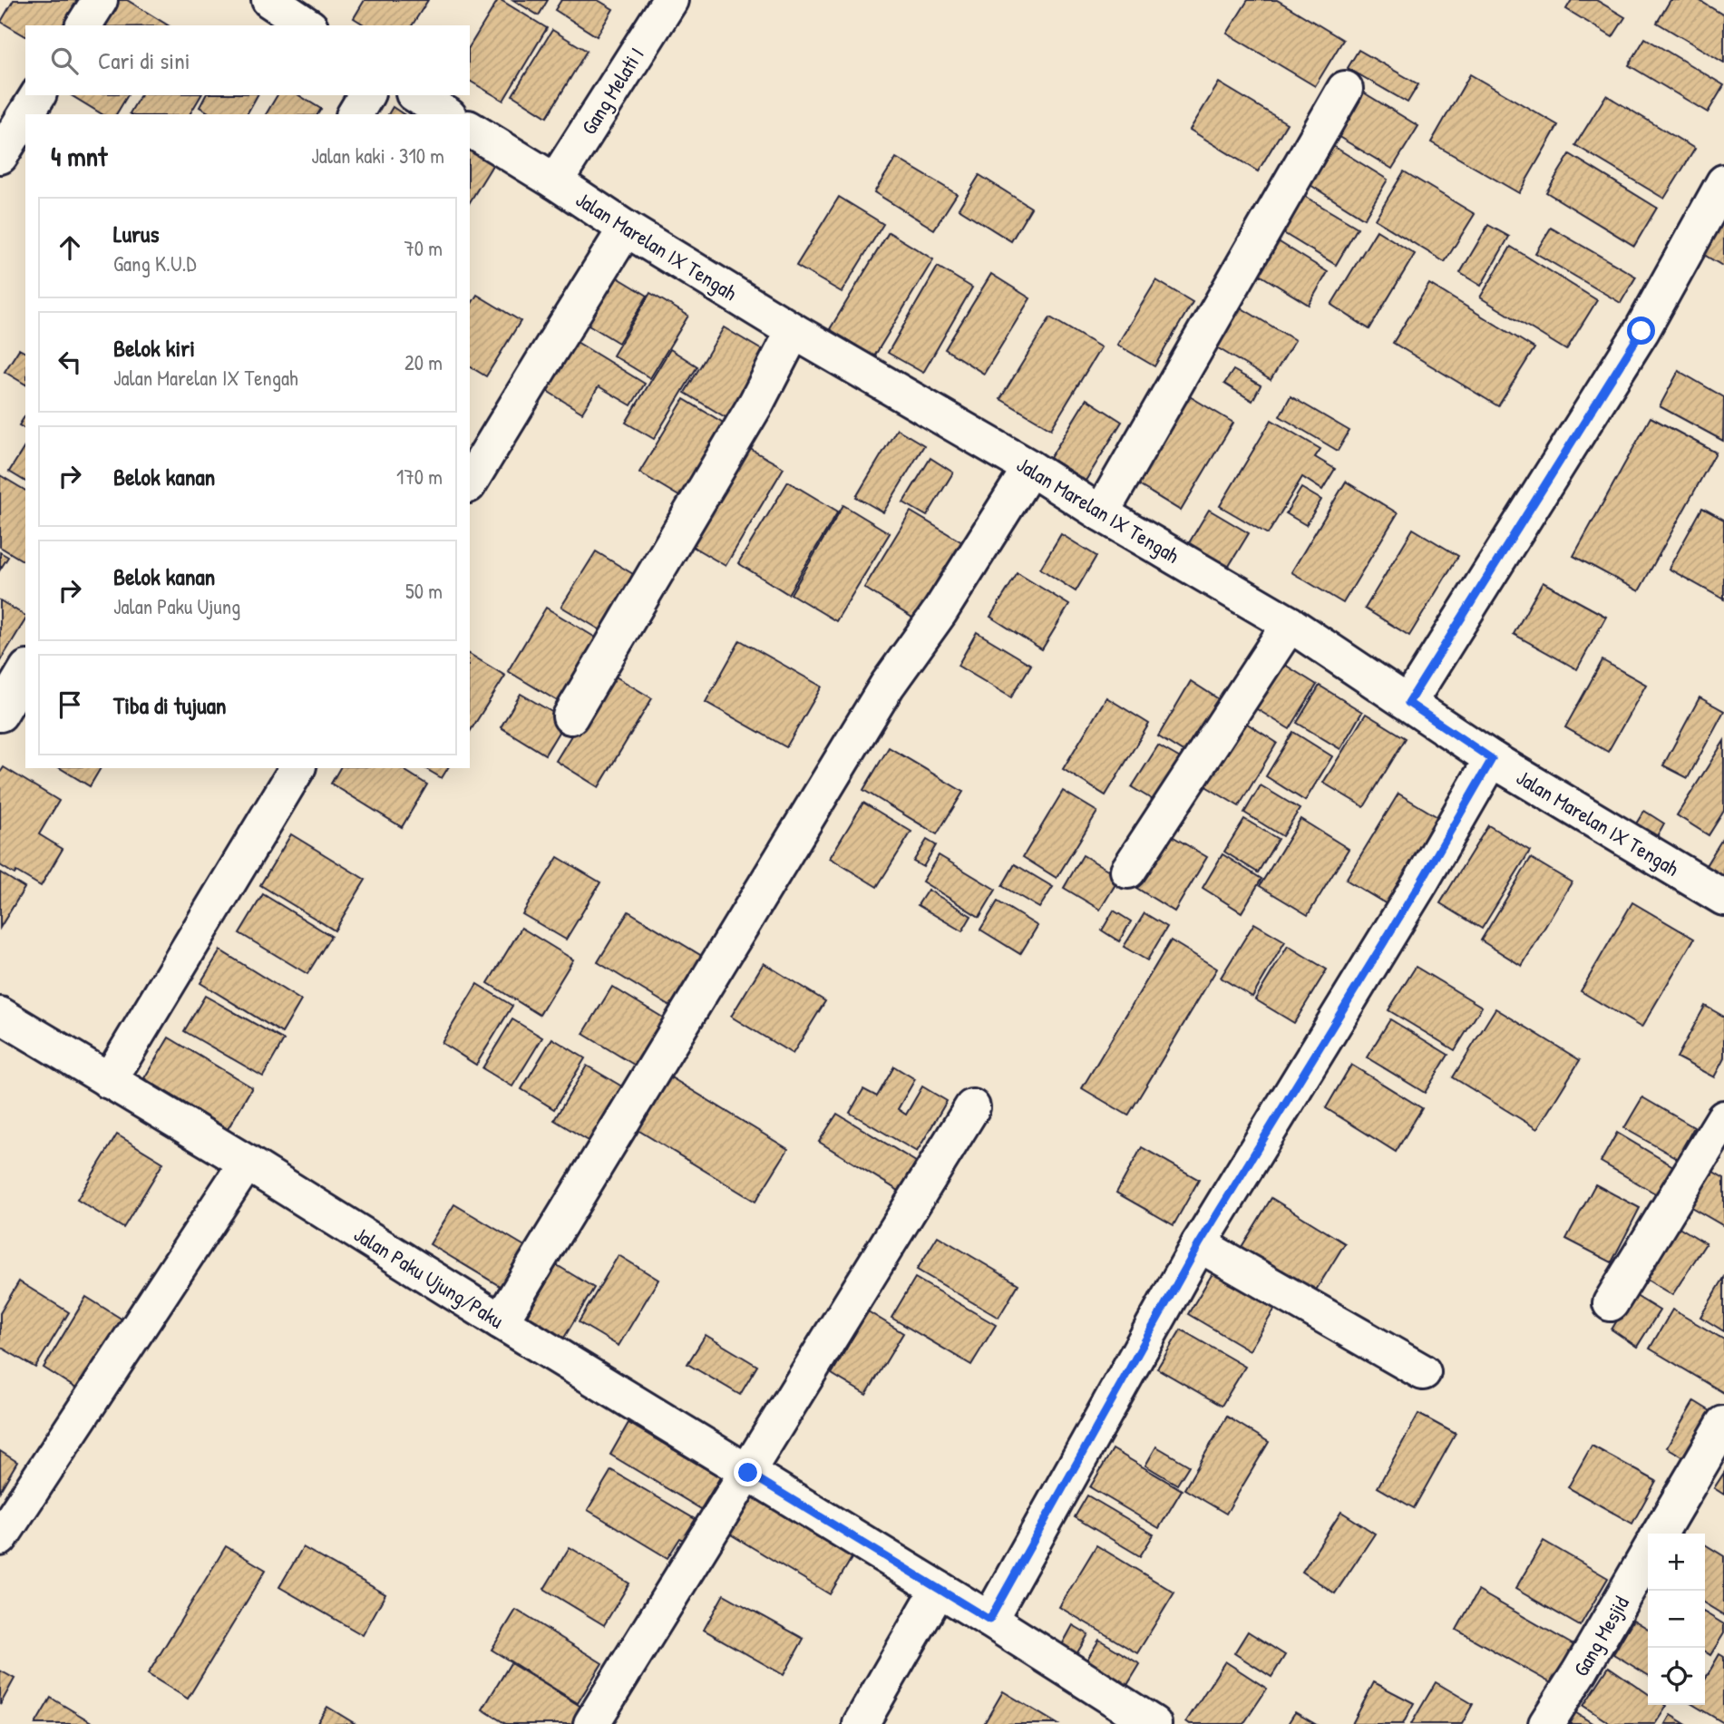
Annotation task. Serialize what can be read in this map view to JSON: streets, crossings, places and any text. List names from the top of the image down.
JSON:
{
  "streets": {
    "street": [
      "Gang Melati I",
      "Jalan Marelan IX Tengah",
      "Jalan Paku Ujung/Paku",
      "Gang Mesjid"
    ]
  },
  "crossings": [
    ["Gang Melati I", "Jalan Marelan IX Tengah"]
  ],
  "page": {
    "search": "Cari di sini",
    "heading": ["4 mnt", "Jalan kaki · 310 m"],
    "list": [
      ["Lurus", "Gang K.U.D", "70 m"],
      ["Belok kiri", "Jalan Marelan IX Tengah", "20 m"],
      ["Belok kanan", "170 m"],
      ["Belok kanan", "Jalan Paku Ujung", "50 m"],
      "Tiba di tujuan"
    ],
    "map_buttons": ["+", "−"]
  }
}
